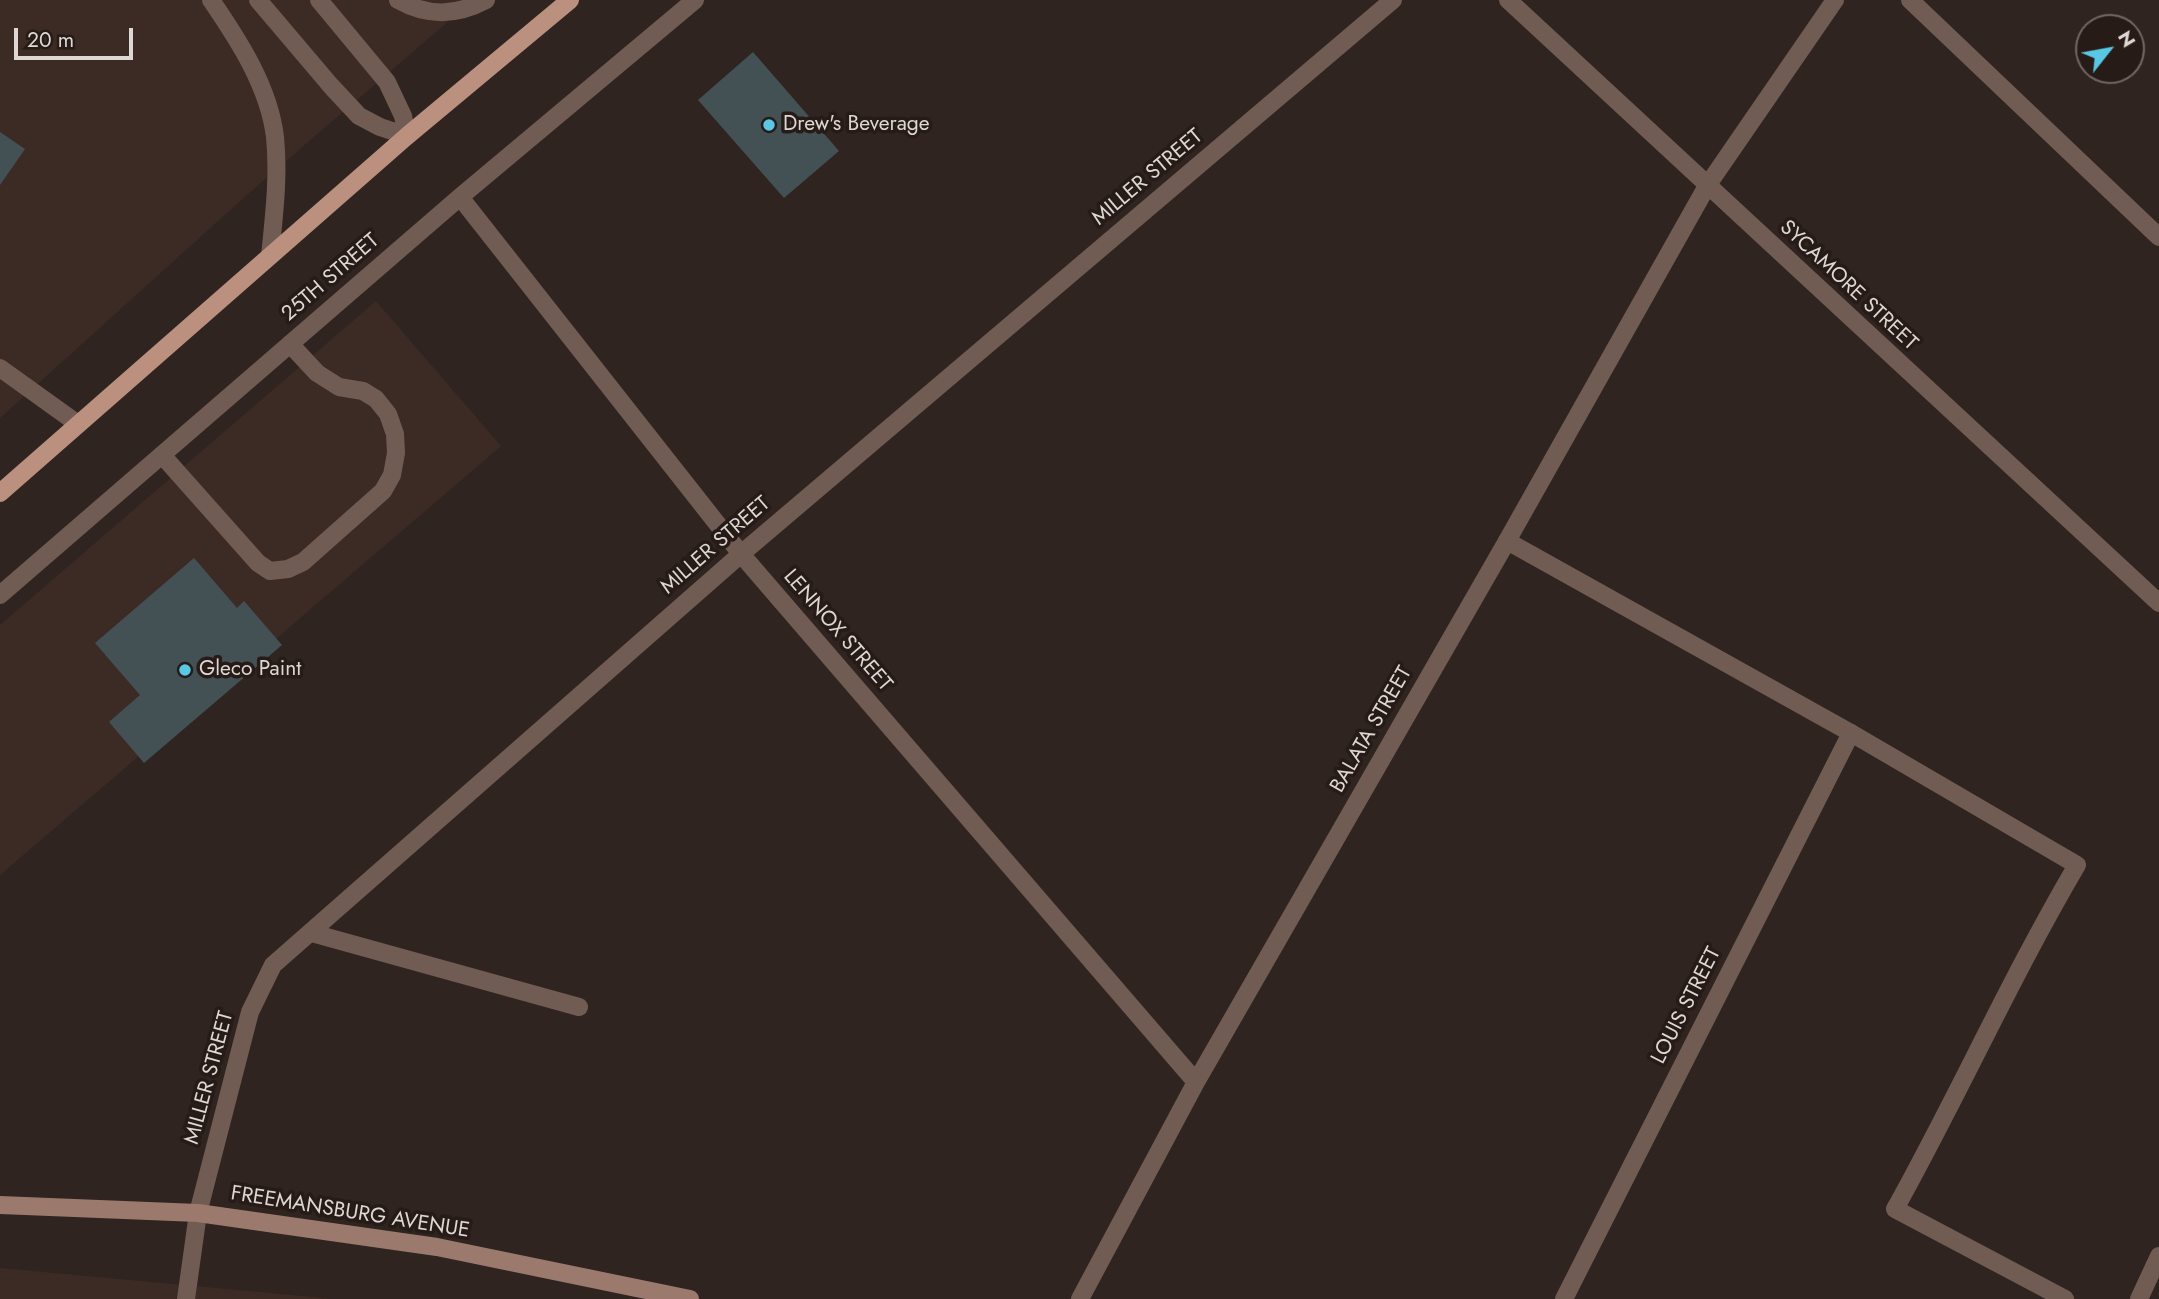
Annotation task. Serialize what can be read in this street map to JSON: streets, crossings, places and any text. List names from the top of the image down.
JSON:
{
  "streets": {
    "main road": ["FREEMANSBURG AVENUE"],
    "street": [
      "MILLER STREET",
      "25TH STREET",
      "SYCAMORE STREET",
      "LENNOX STREET",
      "BALATA STREET",
      "LOUIS STREET"
    ]
  },
  "crossings": [
    ["MILLER STREET", "LENNOX STREET"],
    ["MILLER STREET", "FREEMANSBURG AVENUE"],
    ["25TH STREET", "LENNOX STREET"],
    ["SYCAMORE STREET", "BALATA STREET"],
    ["LENNOX STREET", "BALATA STREET"]
  ],
  "places": ["Drew's Beverage", "Gleco Paint"],
  "scale_bar": "20 m",
  "north": "top right"
}
